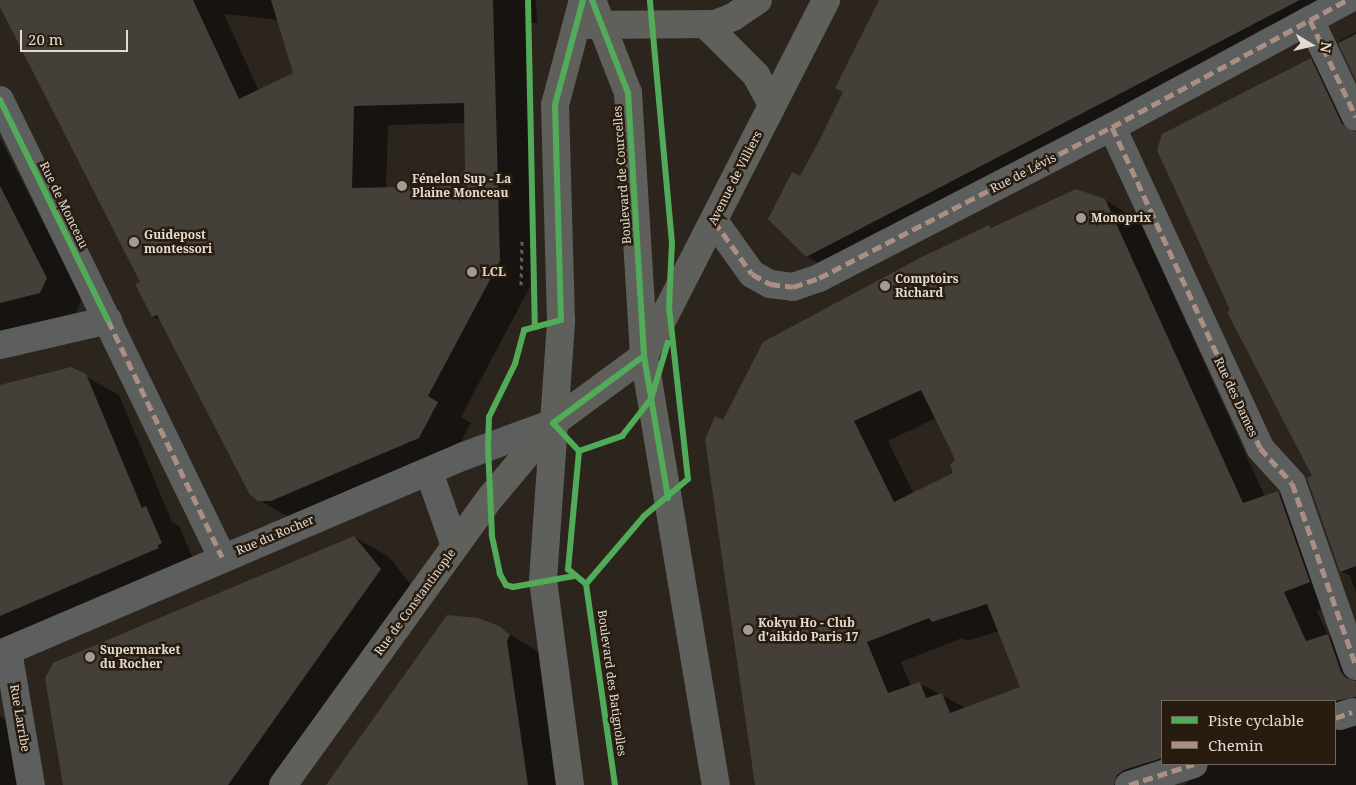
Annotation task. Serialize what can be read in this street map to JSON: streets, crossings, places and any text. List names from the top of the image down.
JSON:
{
  "streets": {
    "main road": ["Boulevard de Courcelles", "Avenue de Villiers", "Rue de Constantinople"],
    "street": [
      "Rue de Lévis",
      "Rue de Monceau",
      "Rue des Dames",
      "Rue du Rocher",
      "Rue Larribe"
    ],
    "cycle path": ["Boulevard des Batignolles"]
  },
  "crossings": [
    ["Rue de Lévis", "Avenue de Villiers"],
    ["Rue de Lévis", "Rue des Dames"],
    ["Boulevard de Courcelles", "Avenue de Villiers"],
    ["Boulevard de Courcelles", "Rue de Constantinople"],
    ["Avenue de Villiers", "Rue de Constantinople"],
    ["Rue de Monceau", "Rue du Rocher"],
    ["Rue du Rocher", "Rue de Constantinople"],
    ["Rue du Rocher", "Rue Larribe"]
  ],
  "places": [
    "Fénelon Sup - La Plaine Monceau",
    "Monoprix",
    "Guidepost montessori",
    "LCL",
    "Comptoirs Richard",
    "Kokyu Ho - Club d'aikido Paris 17",
    "Supermarket du Rocher"
  ],
  "legend": ["Piste cyclable", "Chemin"],
  "scale_bar": "20 m",
  "north": "right"
}
